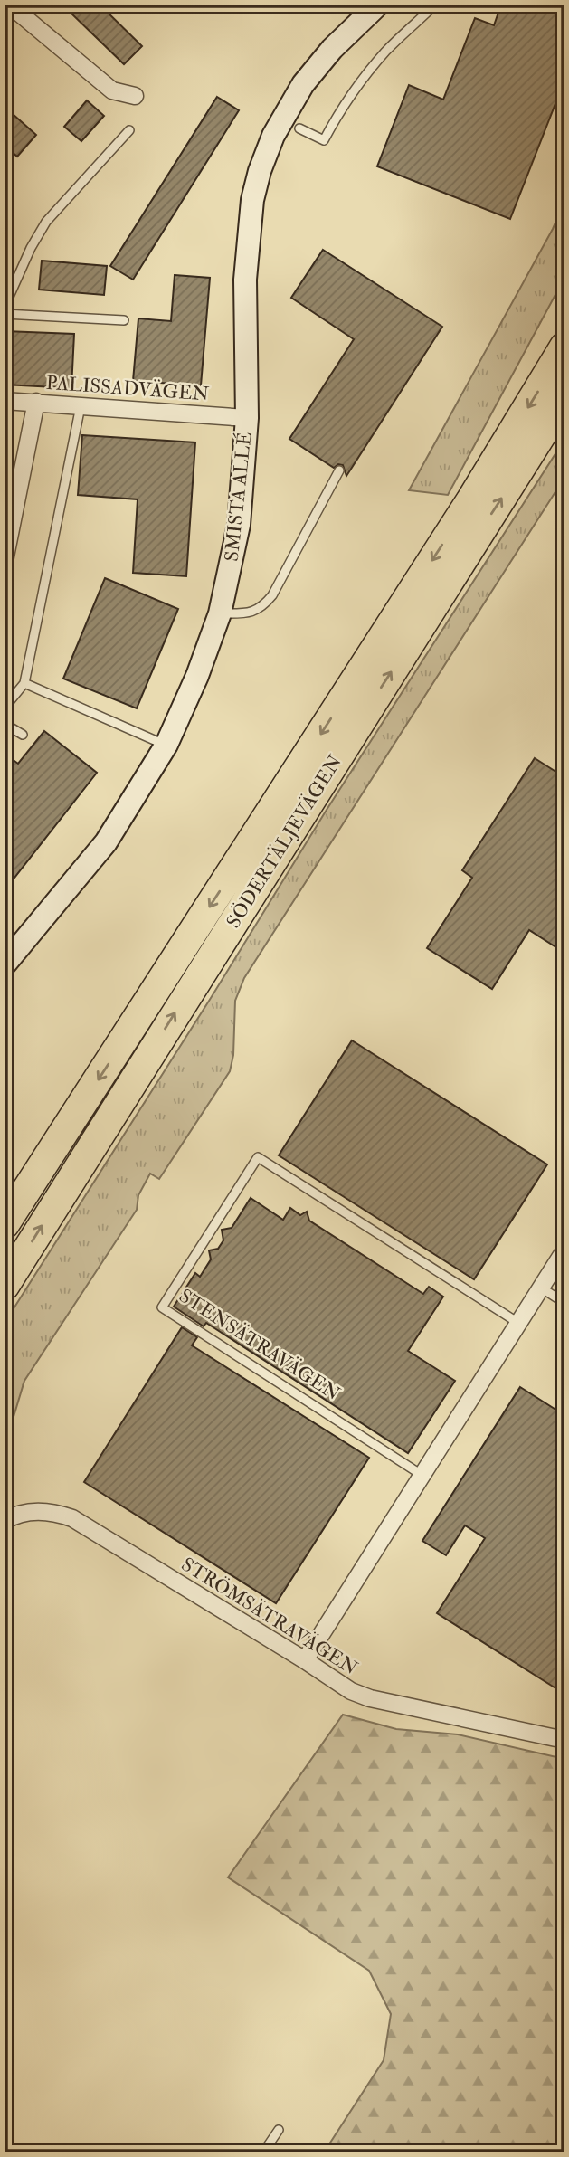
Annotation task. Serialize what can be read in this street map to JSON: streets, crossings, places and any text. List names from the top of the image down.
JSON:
{
  "streets": {
    "highway": ["SÖDERTÄLJEVÄGEN"],
    "street": ["PALISSADVÄGEN", "SMISTA ALLÉ", "STRÖMSÄTRAVÄGEN"],
    "lane": ["STENSÄTRAVÄGEN"]
  },
  "crossings": [
    ["PALISSADVÄGEN", "SMISTA ALLÉ"]
  ]
}
